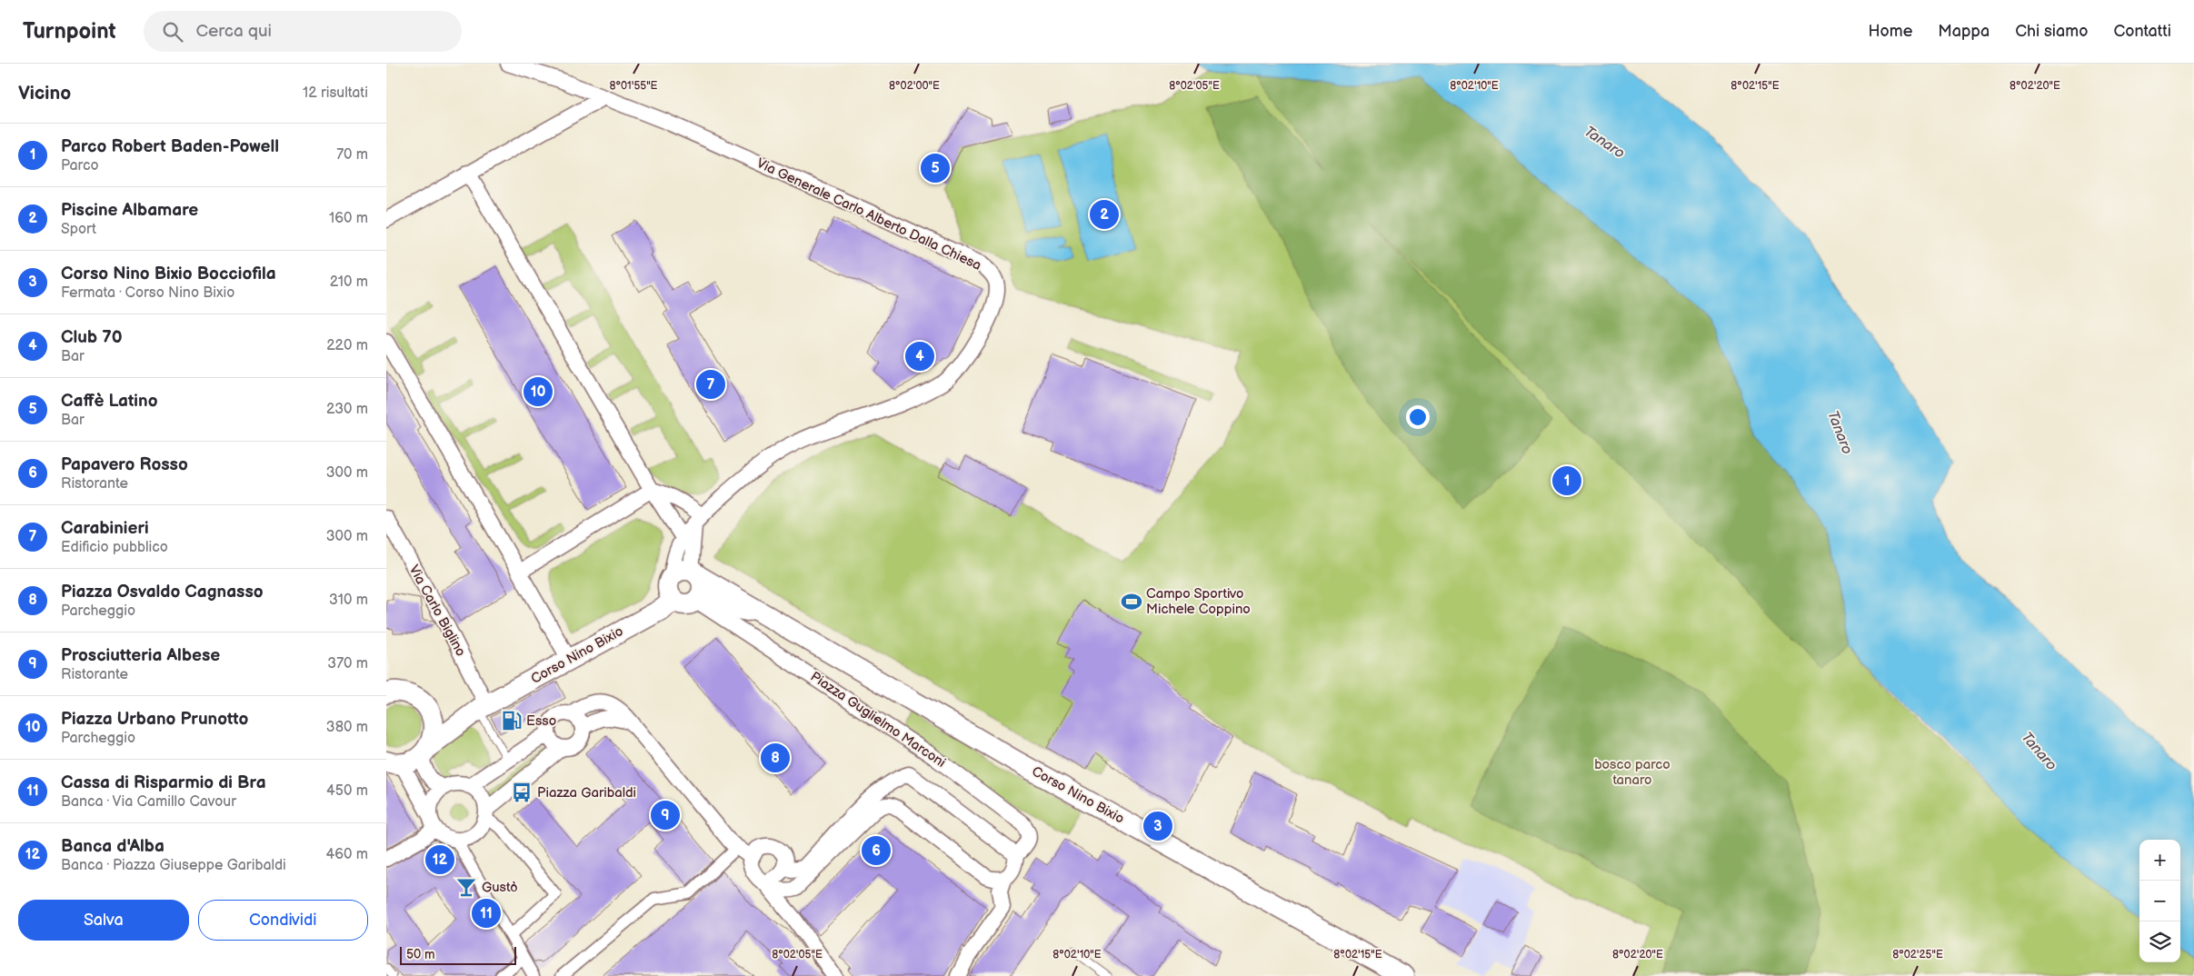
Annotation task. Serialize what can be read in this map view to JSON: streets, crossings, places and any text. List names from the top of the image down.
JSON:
{
  "streets": {
    "main road": ["Corso Nino Bixio"],
    "street": ["Via Generale Carlo Alberto Dalla Chiesa", "Via Carlo Biglino", "Piazza Guglielmo Marconi"]
  },
  "crossings": [
    ["Via Generale Carlo Alberto Dalla Chiesa", "Corso Nino Bixio"],
    ["Via Generale Carlo Alberto Dalla Chiesa", "Piazza Guglielmo Marconi"],
    ["Via Carlo Biglino", "Corso Nino Bixio"],
    ["Corso Nino Bixio", "Piazza Guglielmo Marconi"]
  ],
  "water": ["Tanaro"],
  "parks": ["bosco parco tanaro"],
  "places": {
    "sports": ["Campo Sportivo Michele Coppino"],
    "fuel station": ["Esso"],
    "bus stop": ["Piazza Garibaldi"],
    "bar": ["Gustò"]
  },
  "scale_bar": "50 m",
  "page": {
    "header": "Turnpoint",
    "search": "Cerca qui",
    "nav": [
      "Home",
      "Mappa",
      "Chi siamo",
      "Contatti"
    ],
    "heading": ["Vicino", "12 risultati"],
    "list": [
      {
        "mark": "1",
        "name": "Parco Robert Baden-Powell",
        "note": "Parco",
        "value": "70 m"
      },
      {
        "mark": "2",
        "name": "Piscine Albamare",
        "note": "Sport",
        "value": "160 m"
      },
      {
        "mark": "3",
        "name": "Corso Nino Bixio Bocciofila",
        "note": "Fermata · Corso Nino Bixio",
        "value": "210 m"
      },
      {
        "mark": "4",
        "name": "Club 70",
        "note": "Bar",
        "value": "220 m"
      },
      {
        "mark": "5",
        "name": "Caffè Latino",
        "note": "Bar",
        "value": "230 m"
      },
      {
        "mark": "6",
        "name": "Papavero Rosso",
        "note": "Ristorante",
        "value": "300 m"
      },
      {
        "mark": "7",
        "name": "Carabinieri",
        "note": "Edificio pubblico",
        "value": "300 m"
      },
      {
        "mark": "8",
        "name": "Piazza Osvaldo Cagnasso",
        "note": "Parcheggio",
        "value": "310 m"
      },
      {
        "mark": "9",
        "name": "Prosciutteria Albese",
        "note": "Ristorante",
        "value": "370 m"
      },
      {
        "mark": "10",
        "name": "Piazza Urbano Prunotto",
        "note": "Parcheggio",
        "value": "380 m"
      },
      {
        "mark": "11",
        "name": "Cassa di Risparmio di Bra",
        "note": "Banca · Via Camillo Cavour",
        "value": "450 m"
      },
      {
        "mark": "12",
        "name": "Banca d'Alba",
        "note": "Banca · Piazza Giuseppe Garibaldi",
        "value": "460 m"
      }
    ],
    "pins": [
      "5",
      "2",
      "4",
      "7",
      "10",
      "1",
      "8",
      "9",
      "3",
      "6",
      "12",
      "11"
    ],
    "map_buttons": ["+", "−"],
    "buttons": ["Salva", "Condividi"],
    "scale": "50 m"
  },
  "coordinates": [
    "8°01'55\"E",
    "8°02'00\"E",
    "8°02'05\"E",
    "8°02'10\"E",
    "8°02'15\"E",
    "8°02'20\"E",
    "8°02'25\"E"
  ]
}
